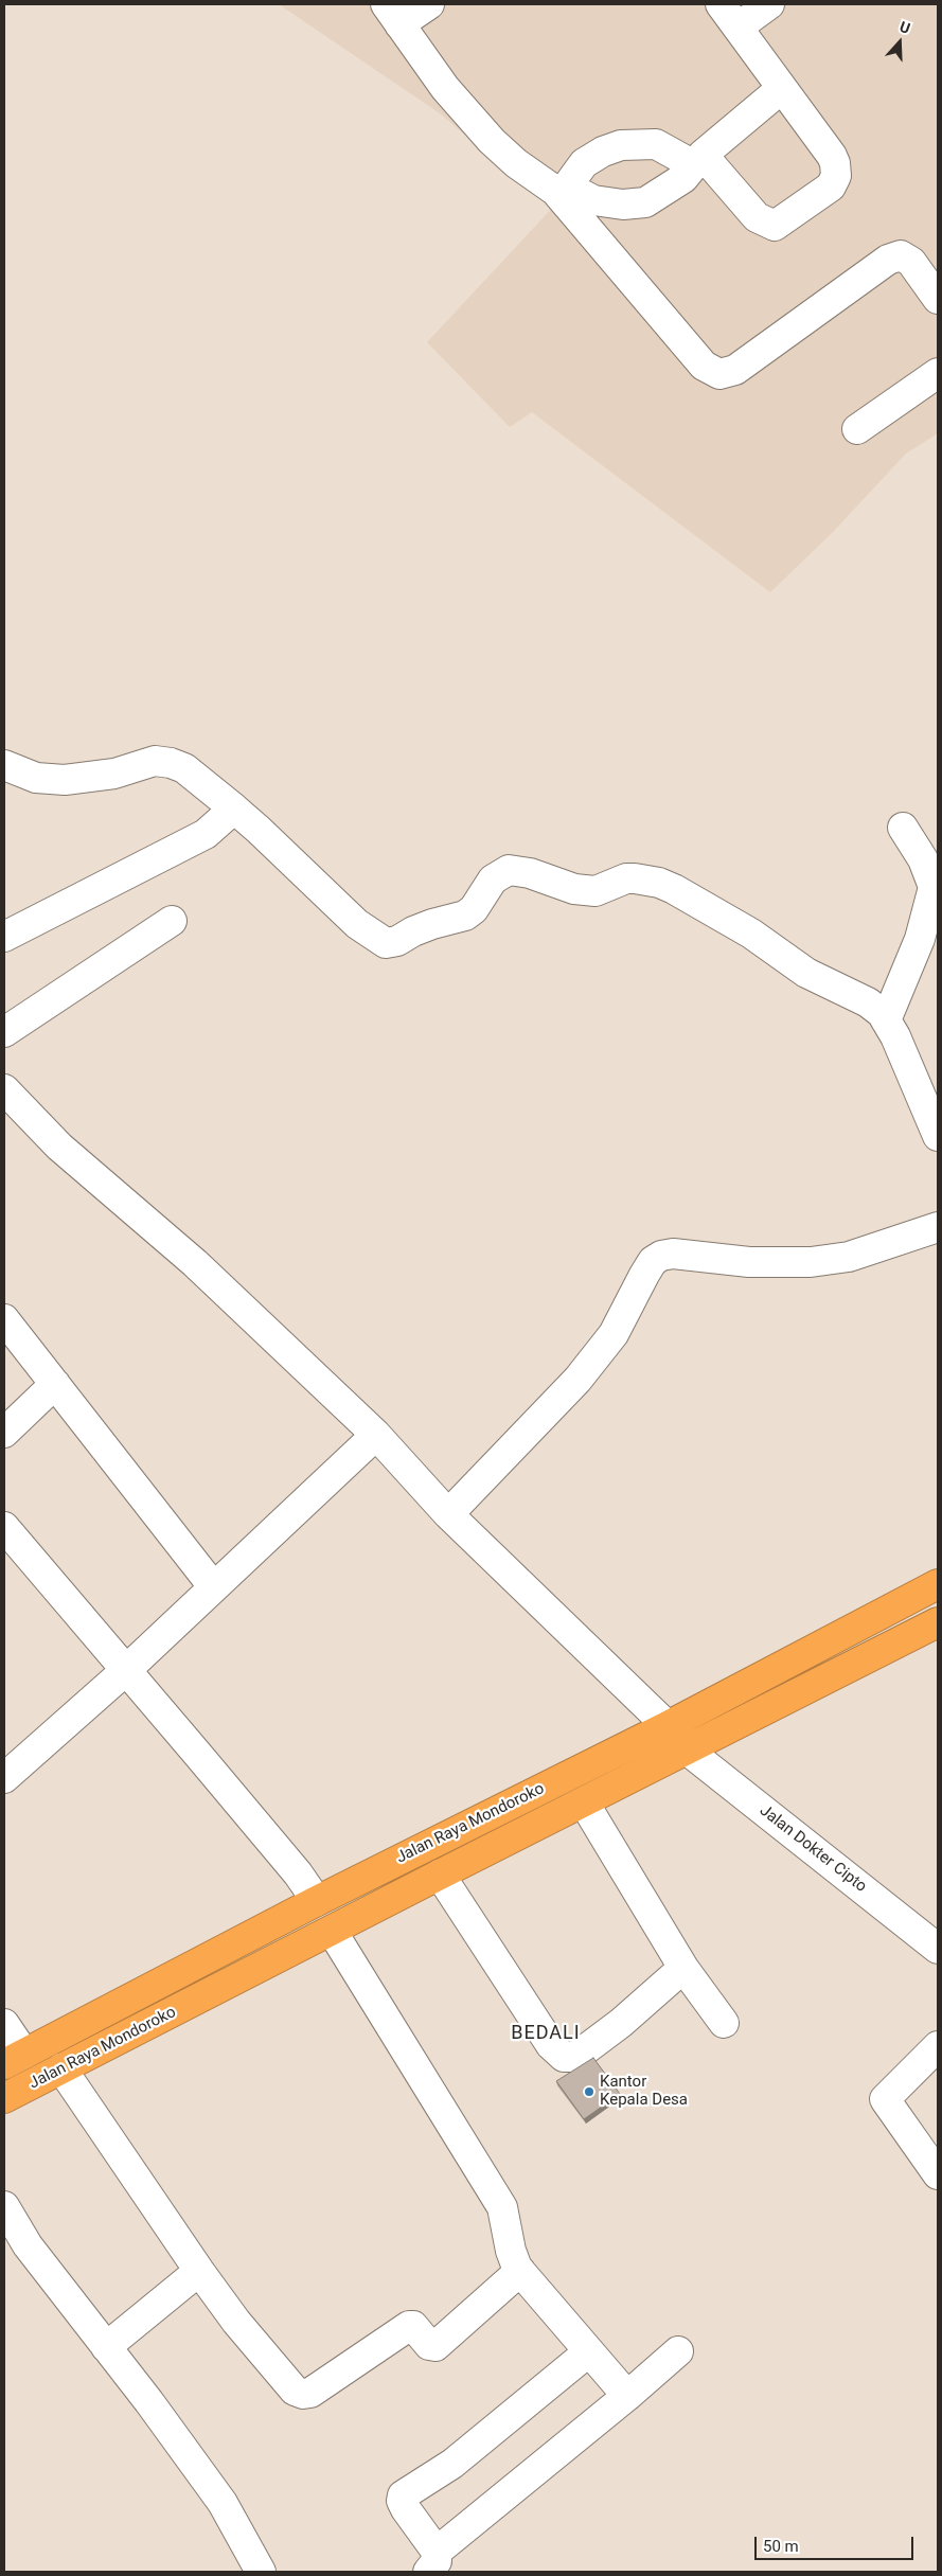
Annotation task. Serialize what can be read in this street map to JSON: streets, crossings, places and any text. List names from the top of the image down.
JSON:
{
  "streets": {
    "highway": ["Jalan Raya Mondoroko"],
    "street": ["Jalan Dokter Cipto"]
  },
  "crossings": [
    ["Jalan Raya Mondoroko", "Jalan Dokter Cipto"]
  ],
  "districts": ["BEDALI"],
  "places": ["Kantor Kepala Desa"],
  "scale_bar": "50 m",
  "north": "top"
}
